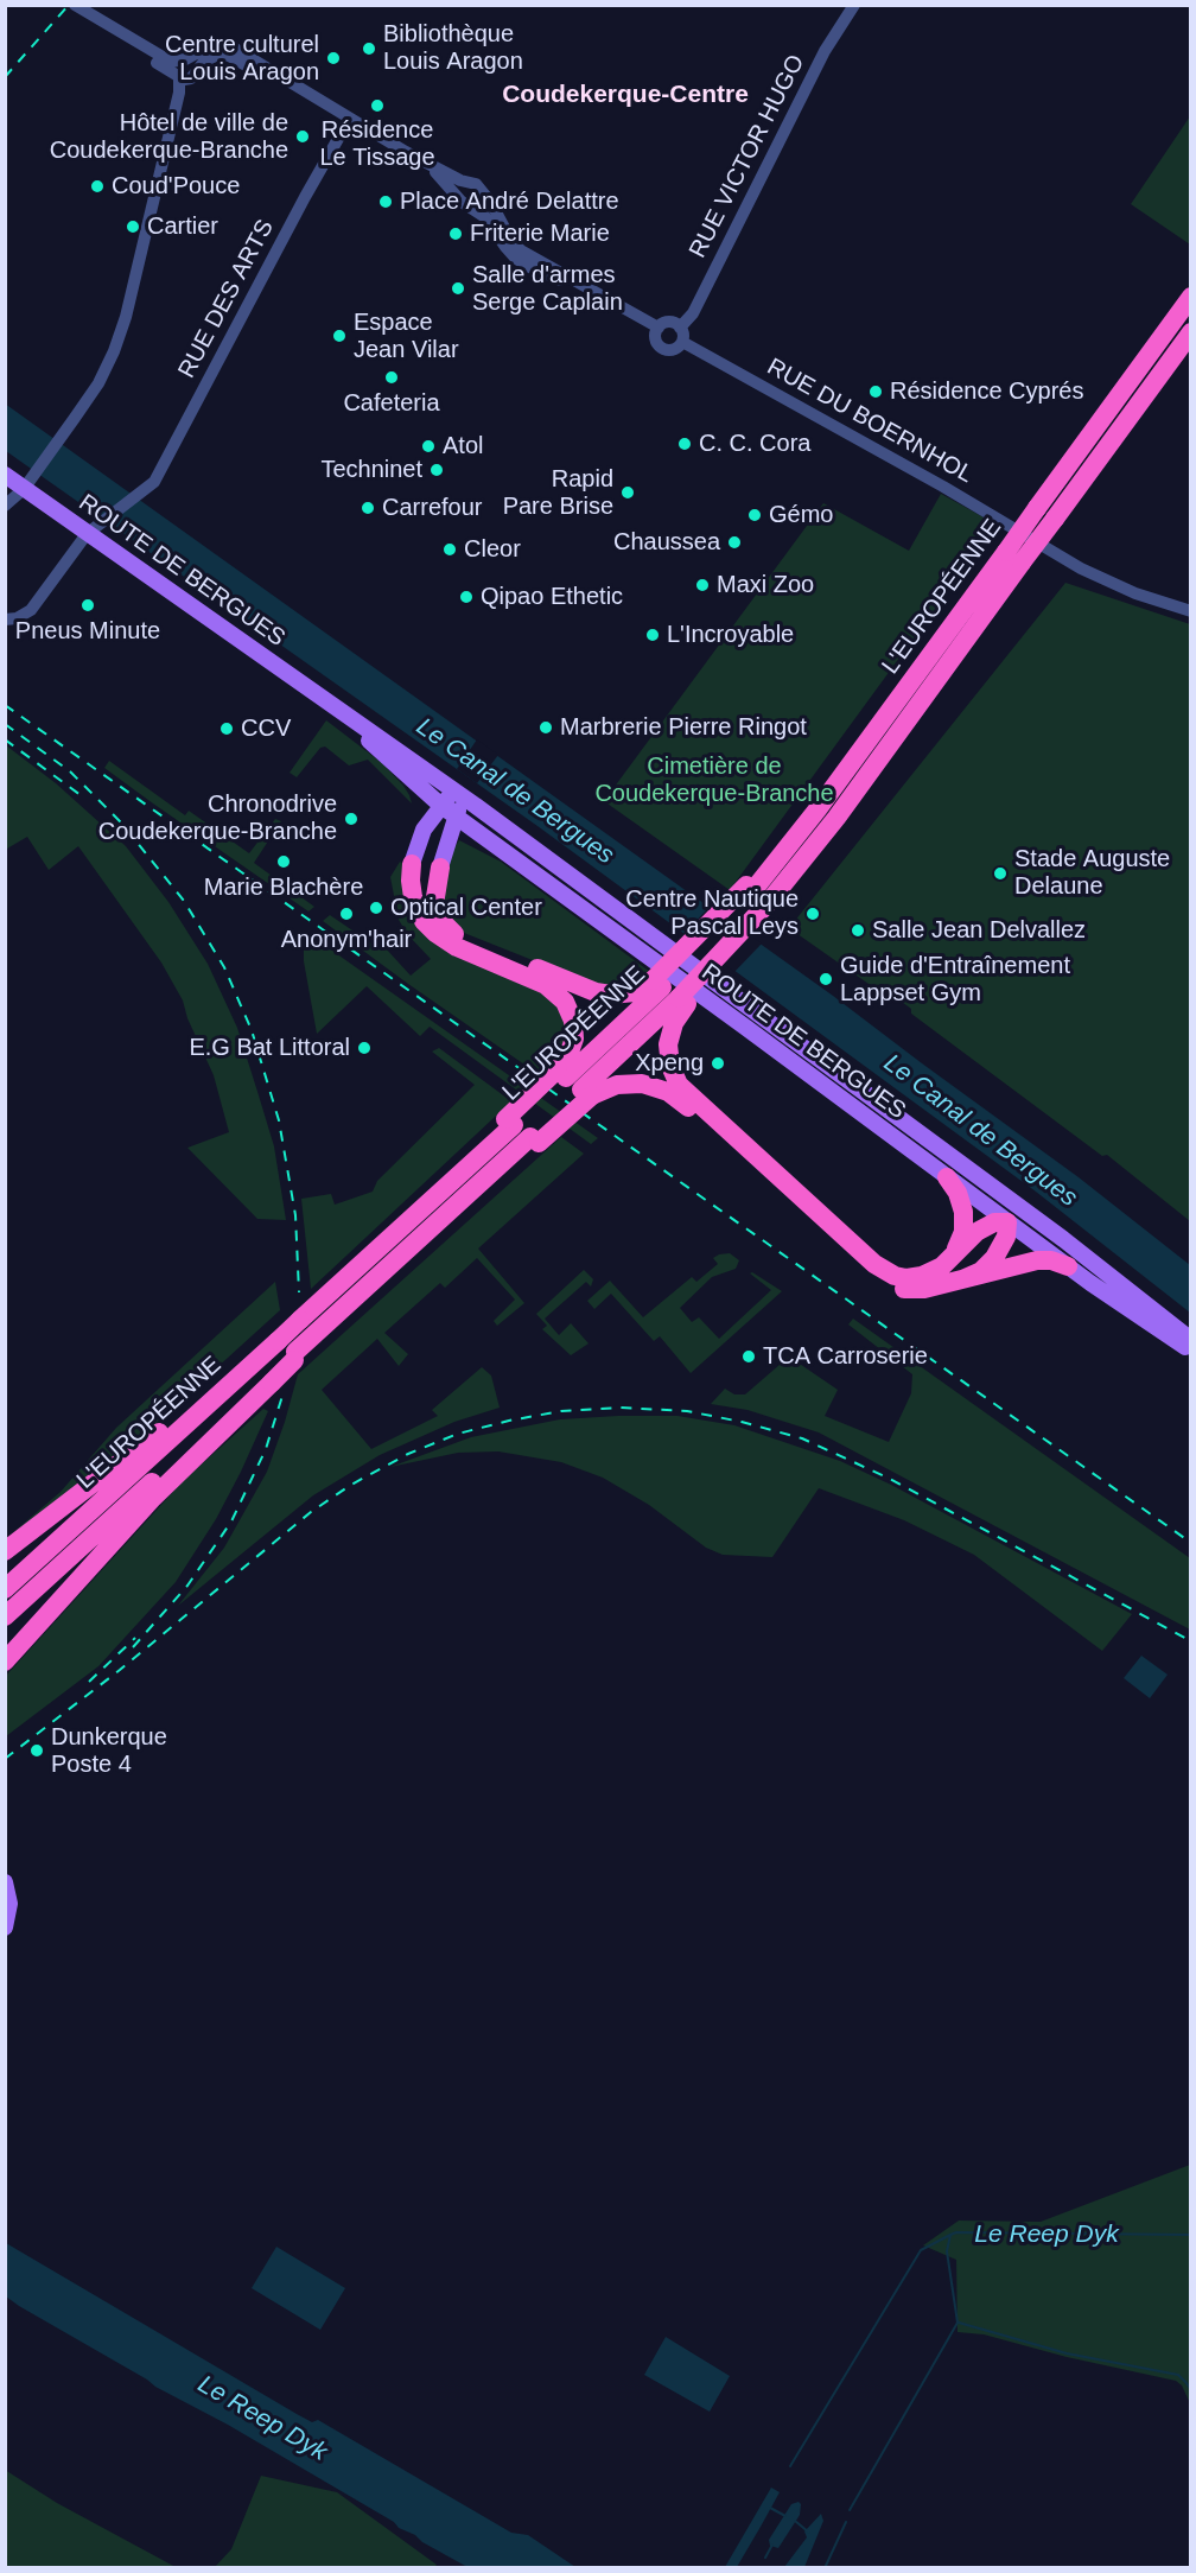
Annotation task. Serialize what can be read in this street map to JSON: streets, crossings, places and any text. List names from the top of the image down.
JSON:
{
  "streets": {
    "highway": ["L'EUROPÉENNE"],
    "main road": ["ROUTE DE BERGUES"],
    "street": ["RUE VICTOR HUGO", "RUE DES ARTS", "RUE DU BOERNHOL"]
  },
  "crossings": [
    ["RUE VICTOR HUGO", "RUE DU BOERNHOL"],
    ["RUE DES ARTS", "ROUTE DE BERGUES"]
  ],
  "districts": ["Coudekerque-Centre"],
  "water": ["Le Canal de Bergues", "Le Reep Dyk"],
  "parks": ["Cimetière de Coudekerque-Branche"],
  "places": [
    "Bibliothèque Louis Aragon",
    "Centre culturel Louis Aragon",
    "Résidence Le Tissage",
    "Hôtel de ville de Coudekerque-Branche",
    "Coud'Pouce",
    "Place André Delattre",
    "Cartier",
    "Friterie Marie",
    "Salle d'armes Serge Caplain",
    "Espace Jean Vilar",
    "Cafeteria",
    "Résidence Cyprés",
    "C. C. Cora",
    "Atol",
    "Techninet",
    "Rapid Pare Brise",
    "Carrefour",
    "Gémo",
    "Chaussea",
    "Cleor",
    "Maxi Zoo",
    "Qipao Ethetic",
    "Pneus Minute",
    "L'Incroyable",
    "Marbrerie Pierre Ringot",
    "CCV",
    "Chronodrive Coudekerque-Branche",
    "Marie Blachère",
    "Stade Auguste Delaune",
    "Optical Center",
    "Anonym'hair",
    "Centre Nautique Pascal Leys",
    "Salle Jean Delvallez",
    "Guide d'Entraînement Lappset Gym",
    "E.G Bat Littoral",
    "Xpeng",
    "TCA Carroserie",
    "Dunkerque Poste 4"
  ]
}
